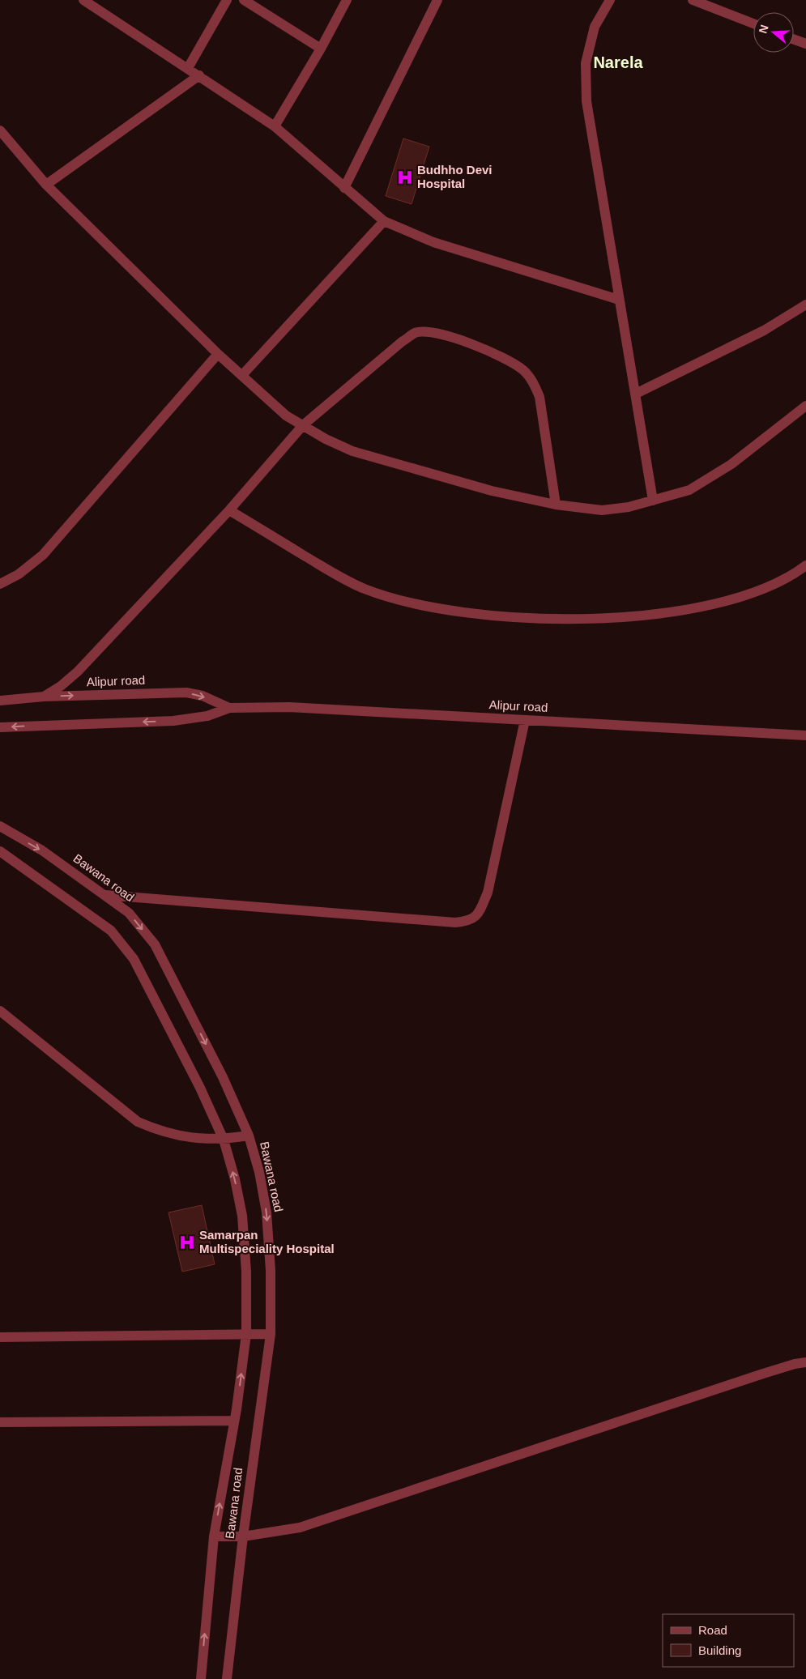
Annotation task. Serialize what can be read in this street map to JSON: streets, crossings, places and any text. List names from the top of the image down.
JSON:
{
  "streets": {
    "street": ["Alipur road", "Bawana road"]
  },
  "districts": ["Narela"],
  "places": {
    "hospital": ["Budhho Devi Hospital", "Samarpan Multispeciality Hospital"]
  },
  "legend": ["Road", "Building"],
  "north": "left"
}
